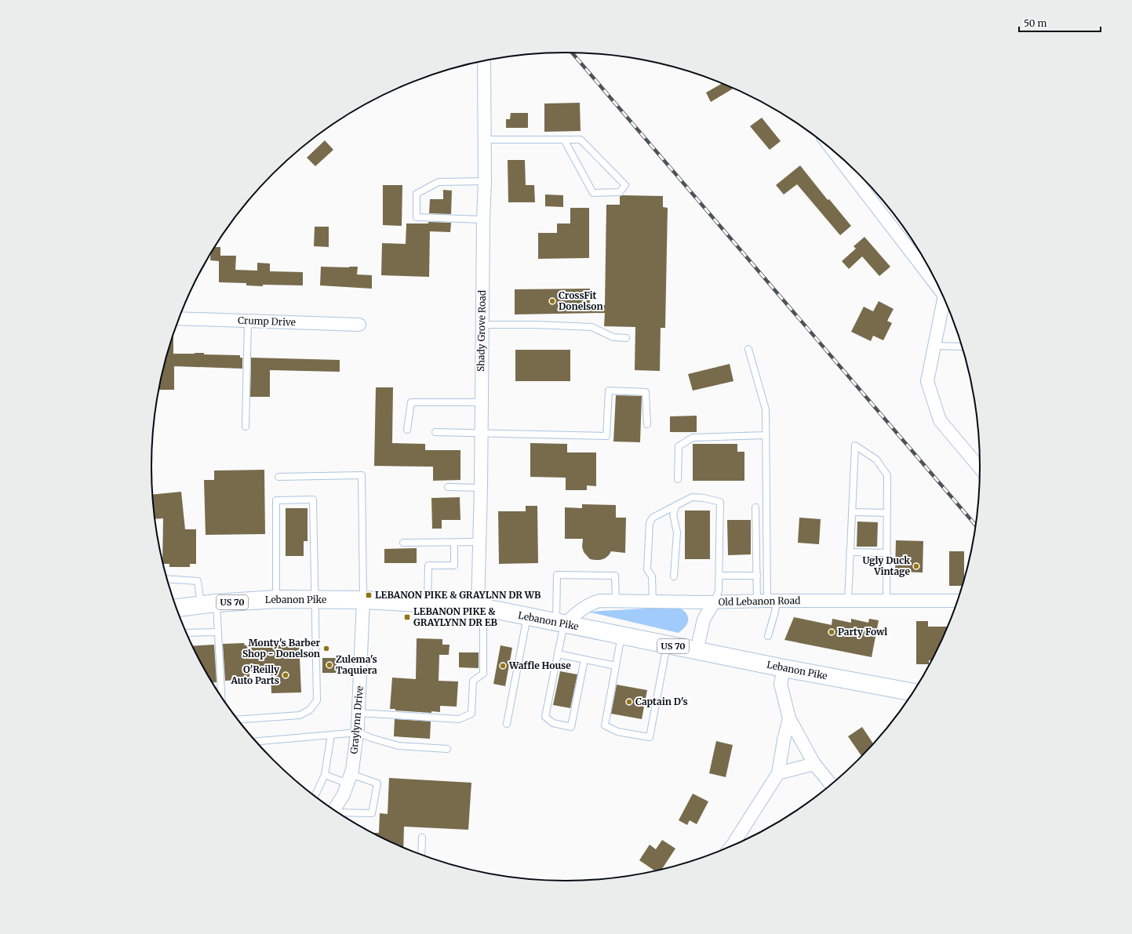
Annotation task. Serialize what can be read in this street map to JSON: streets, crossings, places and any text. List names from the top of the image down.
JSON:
{
  "streets": {
    "main road": ["Lebanon Pike", "US 70"],
    "street": [
      "Crump Drive",
      "Shady Grove Road",
      "Old Lebanon Road",
      "Graylynn Drive"
    ]
  },
  "crossings": [
    ["Shady Grove Road", "Lebanon Pike"],
    ["Lebanon Pike", "Old Lebanon Road"],
    ["Lebanon Pike", "Graylynn Drive"]
  ],
  "places": {
    "other": [
      "CrossFit Donelson",
      "Ugly Duck Vintage",
      "Party Fowl",
      "Monty's Barber Shop - Donelson",
      "Zulema's Taquiera",
      "Waffle House",
      "O'Reilly Auto Parts",
      "Captain D's"
    ],
    "transit": ["LEBANON PIKE & GRAYLNN DR WB", "LEBANON PIKE & GRAYLYNN DR EB"]
  },
  "scale_bar": "50 m"
}
